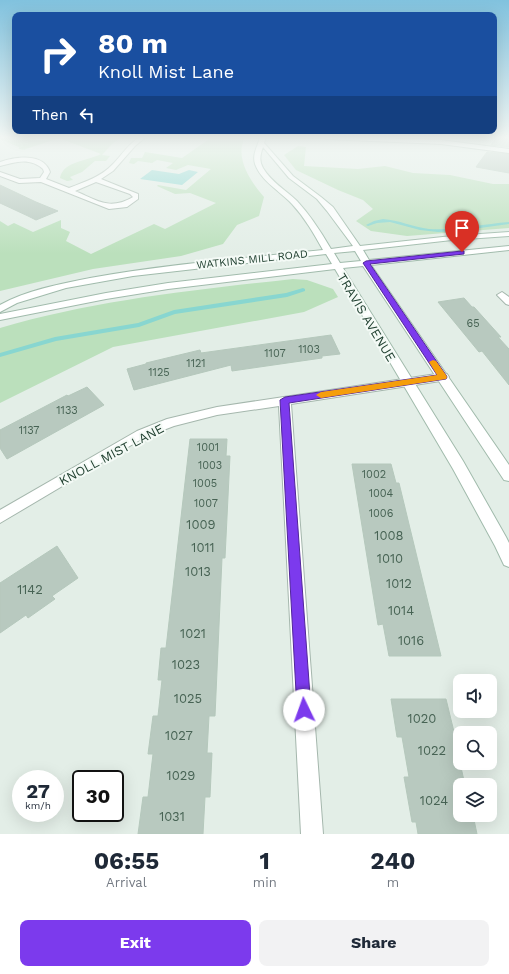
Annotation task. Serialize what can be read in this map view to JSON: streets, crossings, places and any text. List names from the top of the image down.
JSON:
{
  "streets": {
    "street": ["WATKINS MILL ROAD", "TRAVIS AVENUE", "KNOLL MIST LANE"]
  },
  "crossings": [
    ["WATKINS MILL ROAD", "TRAVIS AVENUE"],
    ["TRAVIS AVENUE", "KNOLL MIST LANE"]
  ],
  "house_numbers": [
    "65",
    "1103",
    "1107",
    "1121",
    "1125",
    "1133",
    "1137",
    "1001",
    "1003",
    "1002",
    "1005",
    "1004",
    "1007",
    "1006",
    "1009",
    "1008",
    "1011",
    "1010",
    "1013",
    "1012",
    "1142",
    "1014",
    "1021",
    "1016",
    "1023",
    "1025",
    "1020",
    "1027",
    "1022",
    "1029",
    "1024",
    "1031"
  ],
  "page": {
    "turn": ["80 m", "Knoll Mist Lane"],
    "then": "Then",
    "speed": "27 km/h",
    "limit": "30",
    "eta": [
      "06:55",
      "Arrival",
      "1",
      "min",
      "240",
      "m"
    ],
    "buttons": ["Exit", "Share"]
  }
}
